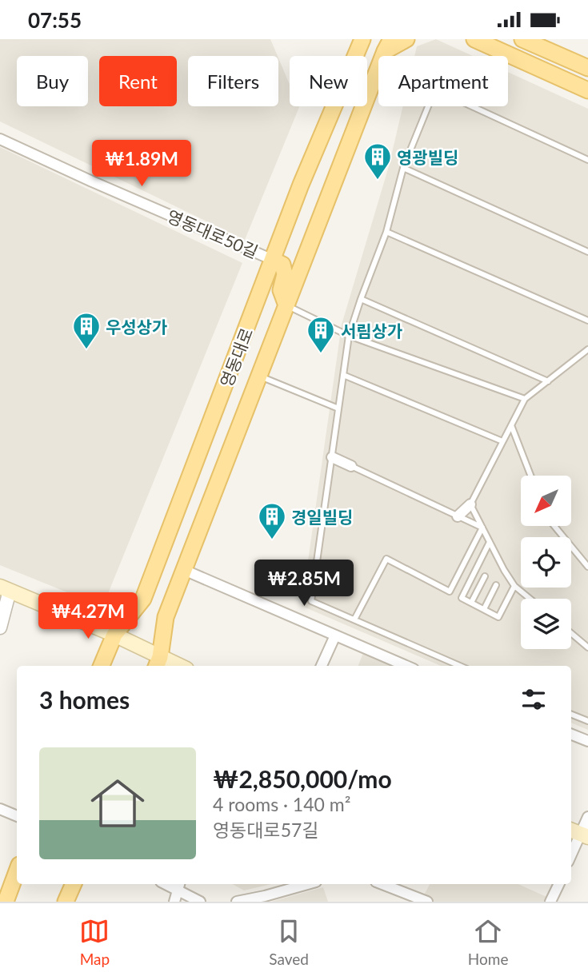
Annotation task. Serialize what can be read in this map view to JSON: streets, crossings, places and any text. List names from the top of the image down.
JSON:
{
  "streets": {
    "main road": ["영동대로"],
    "street": ["영동대로50길"]
  },
  "crossings": [
    ["영동대로50길", "영동대로"]
  ],
  "places": {
    "building": [
      "영광빌딩",
      "우성상가",
      "서림상가",
      "경일빌딩"
    ]
  },
  "north": "bottom left",
  "page": {
    "status": "07:55",
    "chip": [
      "Buy",
      "Rent",
      "Filters",
      "New",
      "Apartment"
    ],
    "price": ["₩1.89M", "₩2.85M", "₩4.27M"],
    "heading": "3 homes",
    "list": [
      {
        "name": "₩2,850,000/mo",
        "note": "4 rooms · 140 m² · 영동대로57길"
      }
    ],
    "tabs": ["Map", "Saved", "Home"]
  }
}
